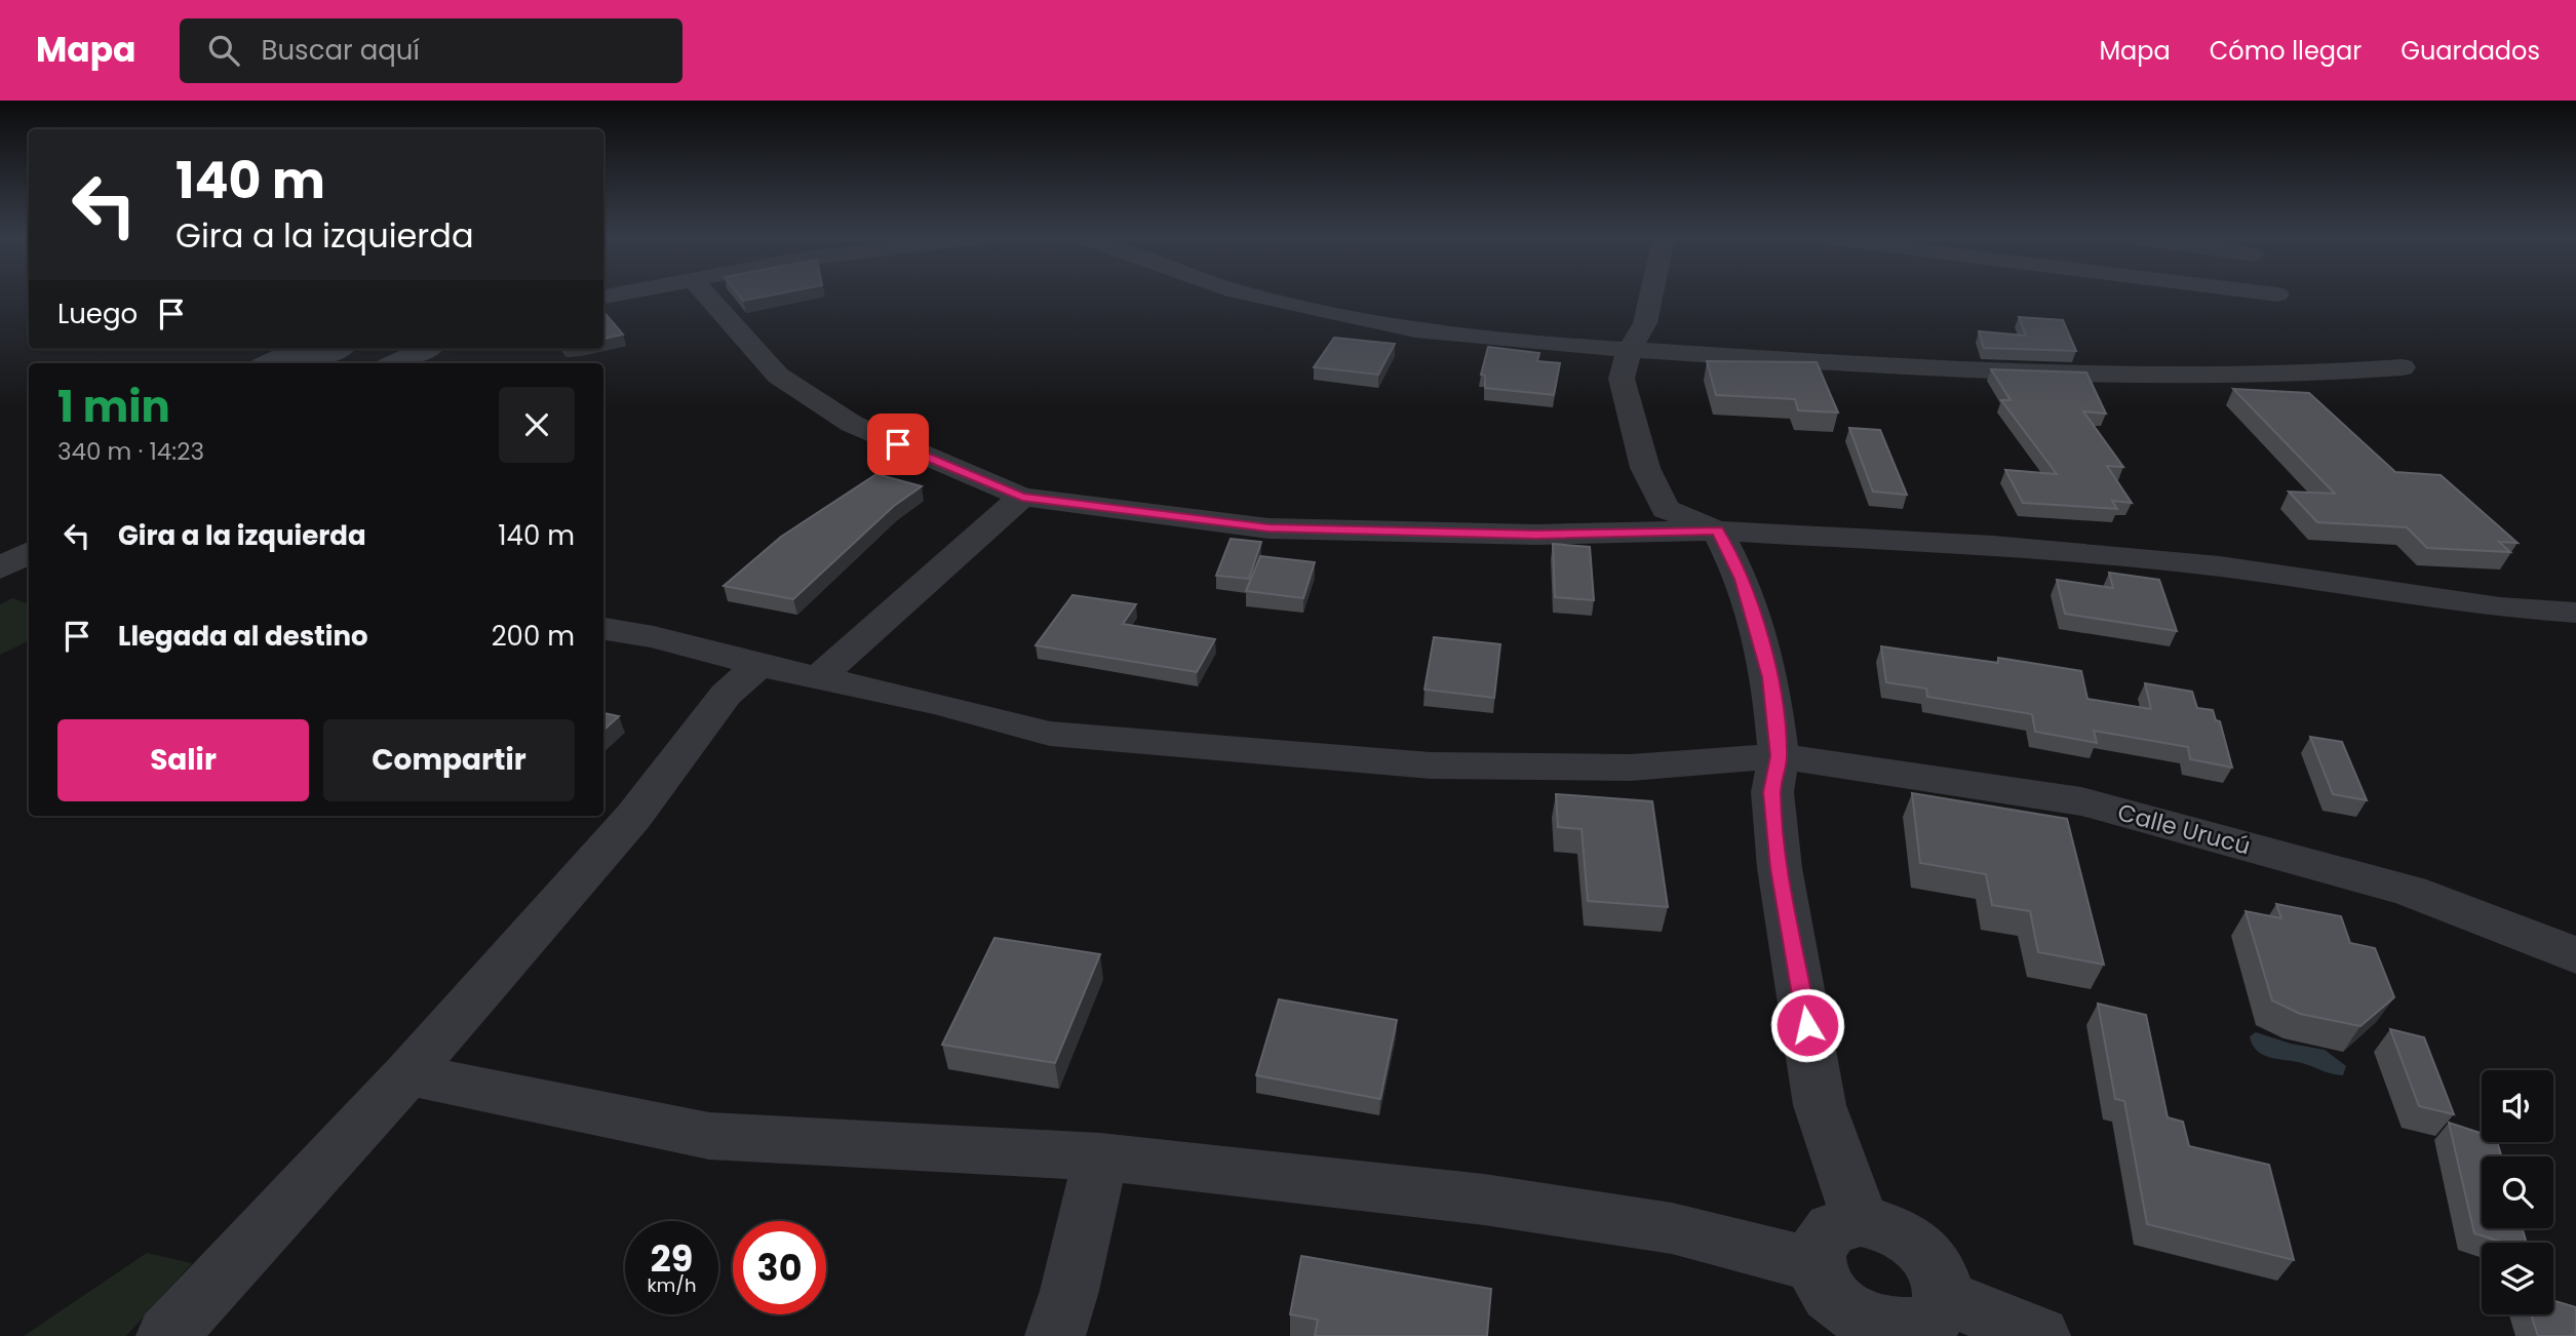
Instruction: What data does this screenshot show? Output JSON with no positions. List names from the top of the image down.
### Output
{
  "streets": {
    "street": ["Calle Urucú"]
  },
  "page": {
    "header": "Mapa",
    "search": "Buscar aquí",
    "nav": ["Mapa", "Cómo llegar", "Guardados"],
    "turn": ["140 m", "Gira a la izquierda"],
    "then": "Luego",
    "heading": ["1 min", "340 m · 14:23"],
    "list": [
      {
        "name": "Gira a la izquierda",
        "value": "140 m"
      },
      {
        "name": "Llegada al destino",
        "value": "200 m"
      }
    ],
    "buttons": ["Salir", "Compartir"],
    "speed": "29 km/h",
    "limit": "30"
  }
}
